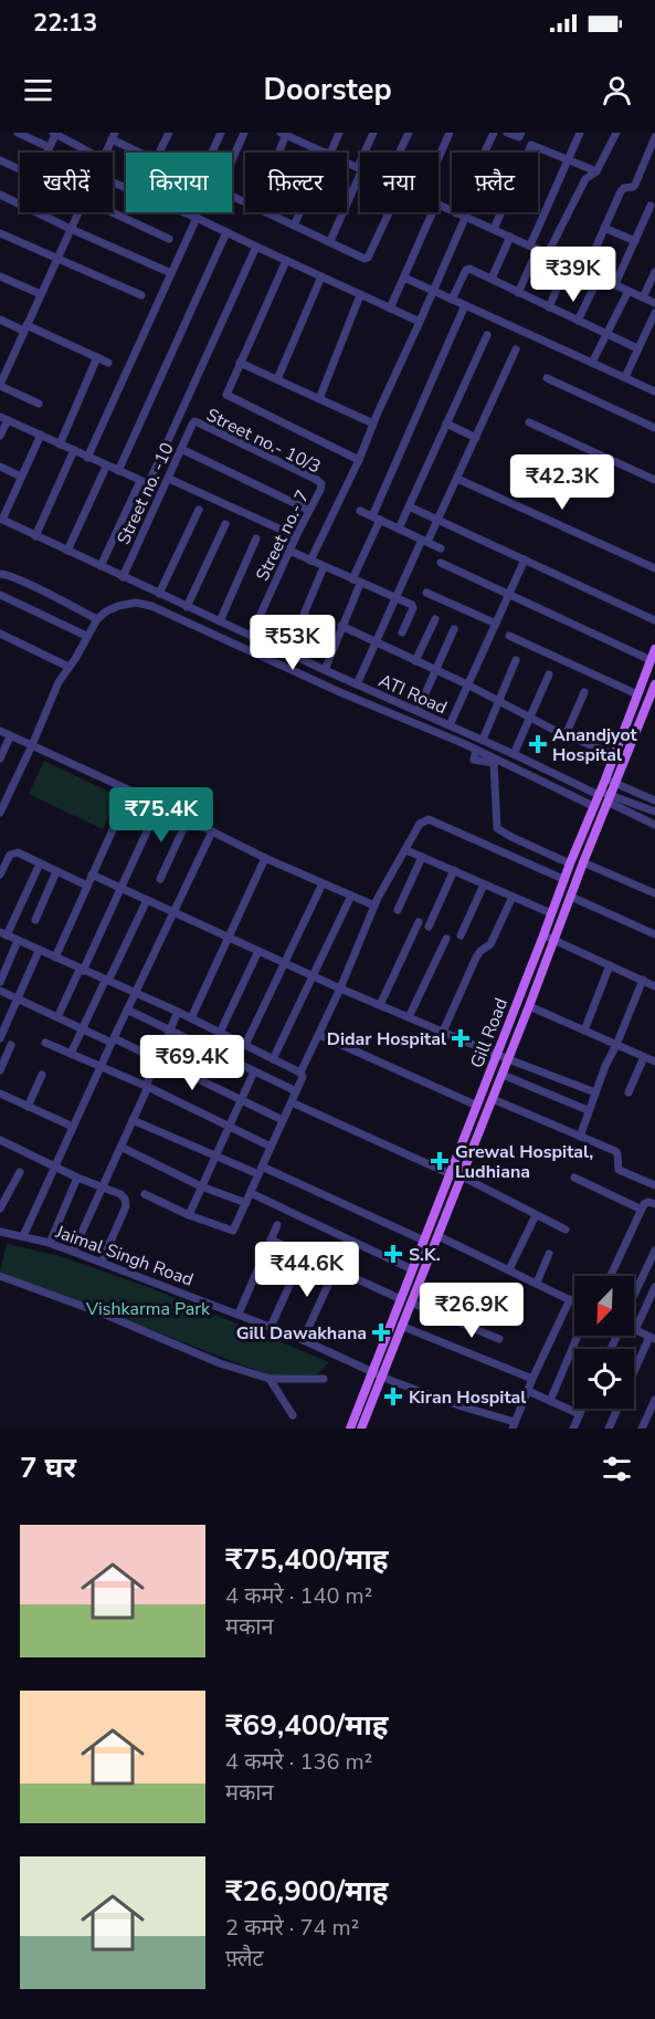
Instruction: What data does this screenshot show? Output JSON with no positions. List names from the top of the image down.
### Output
{
  "streets": {
    "main road": ["Gill Road"],
    "street": [
      "Street no.- 10/3",
      "Street no. -10",
      "Street no.- 7",
      "ATI Road",
      "Jaimal Singh Road"
    ]
  },
  "crossings": [
    ["Street no.- 10/3", "Street no. -10"],
    ["Street no.- 10/3", "Street no.- 7"],
    ["Street no. -10", "ATI Road"],
    ["Street no.- 7", "ATI Road"],
    ["ATI Road", "Gill Road"],
    ["Gill Road", "Jaimal Singh Road"]
  ],
  "parks": ["Vishkarma Park"],
  "places": {
    "health": [
      "Anandjyot Hospital",
      "Didar Hospital",
      "Grewal Hospital, Ludhiana",
      "S.K.",
      "Gill Dawakhana",
      "Kiran Hospital"
    ]
  },
  "north": "bottom left",
  "page": {
    "status": "22:13",
    "header": "Doorstep",
    "chip": [
      "खरीदें",
      "किराया",
      "फ़िल्टर",
      "नया",
      "फ़्लैट"
    ],
    "price": [
      "₹39K",
      "₹42.3K",
      "₹53K",
      "₹75.4K",
      "₹69.4K",
      "₹44.6K",
      "₹26.9K"
    ],
    "heading": "7 घर",
    "list": [
      {
        "name": "₹75,400/माह",
        "note": "4 कमरे · 140 m² · मकान"
      },
      {
        "name": "₹69,400/माह",
        "note": "4 कमरे · 136 m² · मकान"
      },
      {
        "name": "₹26,900/माह",
        "note": "2 कमरे · 74 m² · फ़्लैट"
      }
    ]
  }
}
